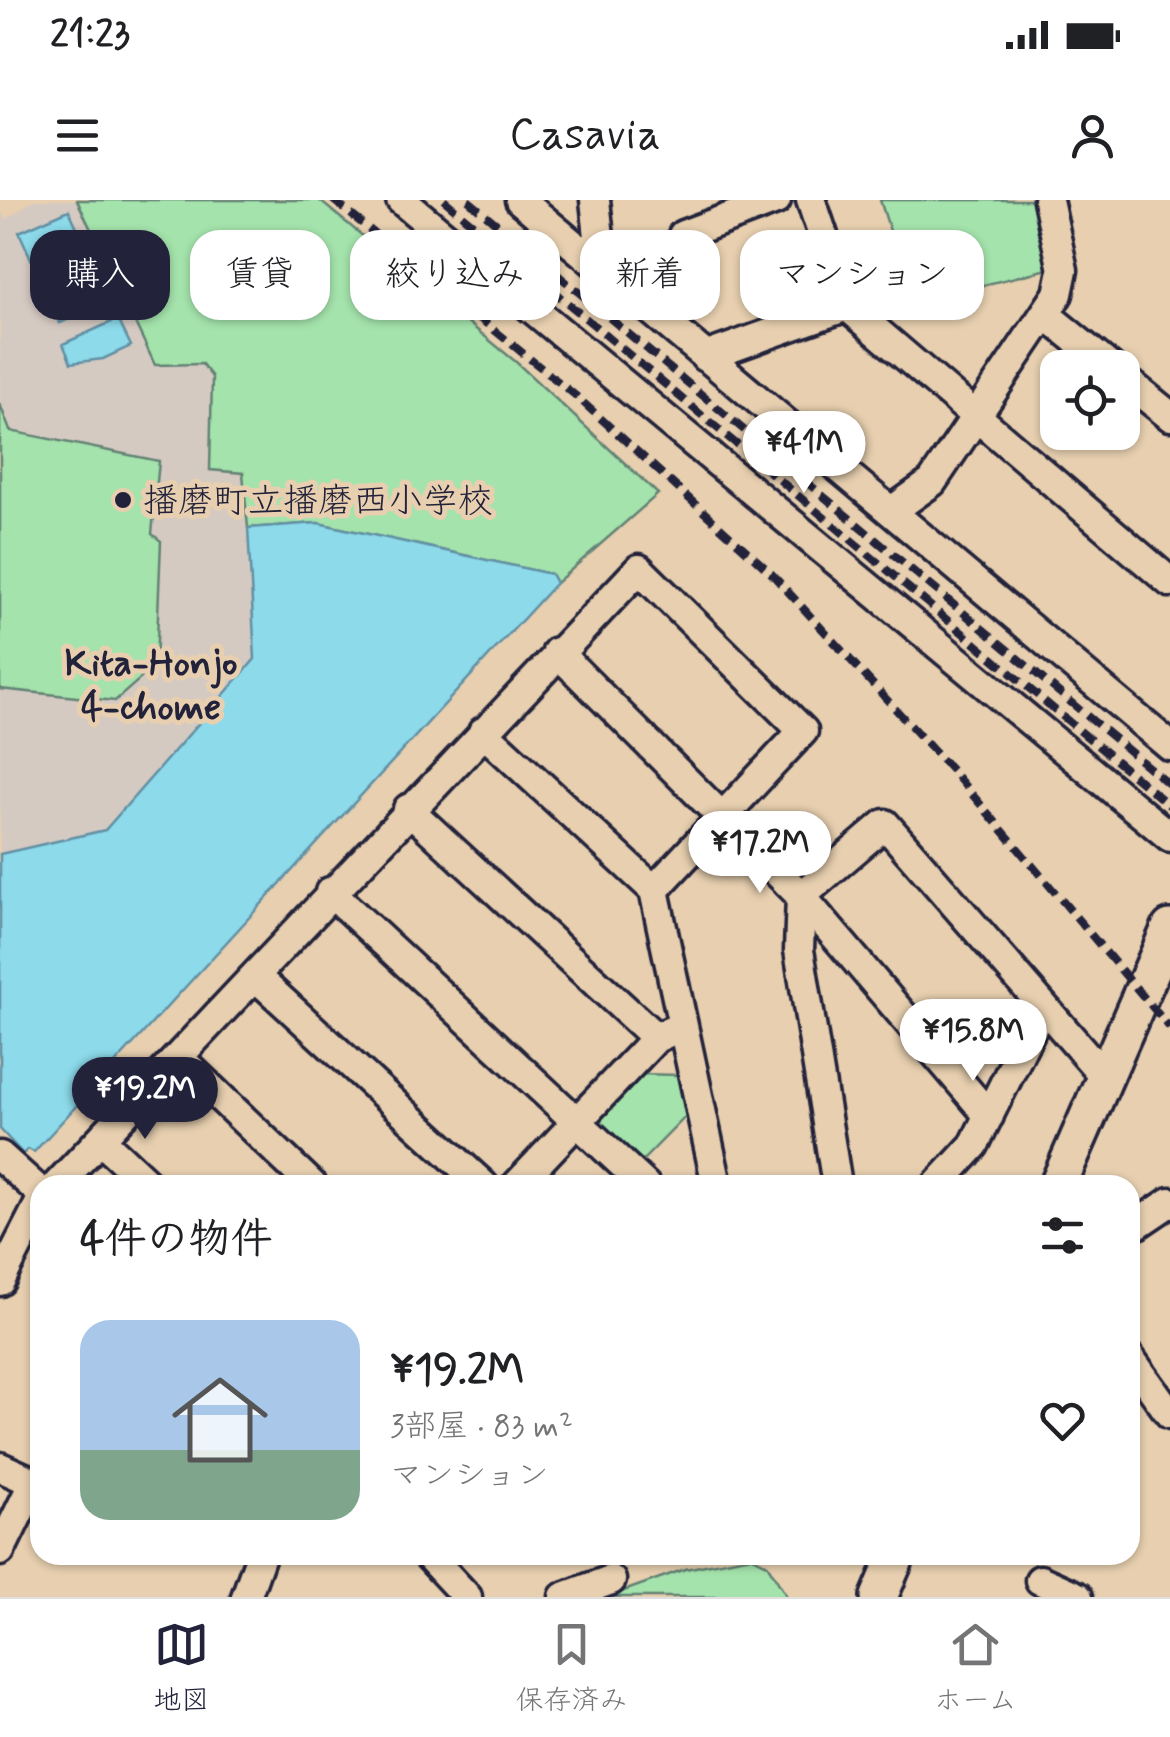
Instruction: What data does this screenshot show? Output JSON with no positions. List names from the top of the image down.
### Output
{
  "districts": ["Kita-Honjo 4-chome"],
  "places": ["播磨町立播磨西小学校"],
  "page": {
    "status": "21:23",
    "header": "Casavia",
    "chip": [
      "購入",
      "賃貸",
      "絞り込み",
      "新着",
      "マンション"
    ],
    "price": [
      "¥41M",
      "¥17.2M",
      "¥15.8M",
      "¥19.2M"
    ],
    "heading": "4件の物件",
    "list": [
      {
        "name": "¥19.2M",
        "note": "3部屋 · 83 m² · マンション"
      }
    ],
    "tabs": ["地図", "保存済み", "ホーム"]
  }
}
